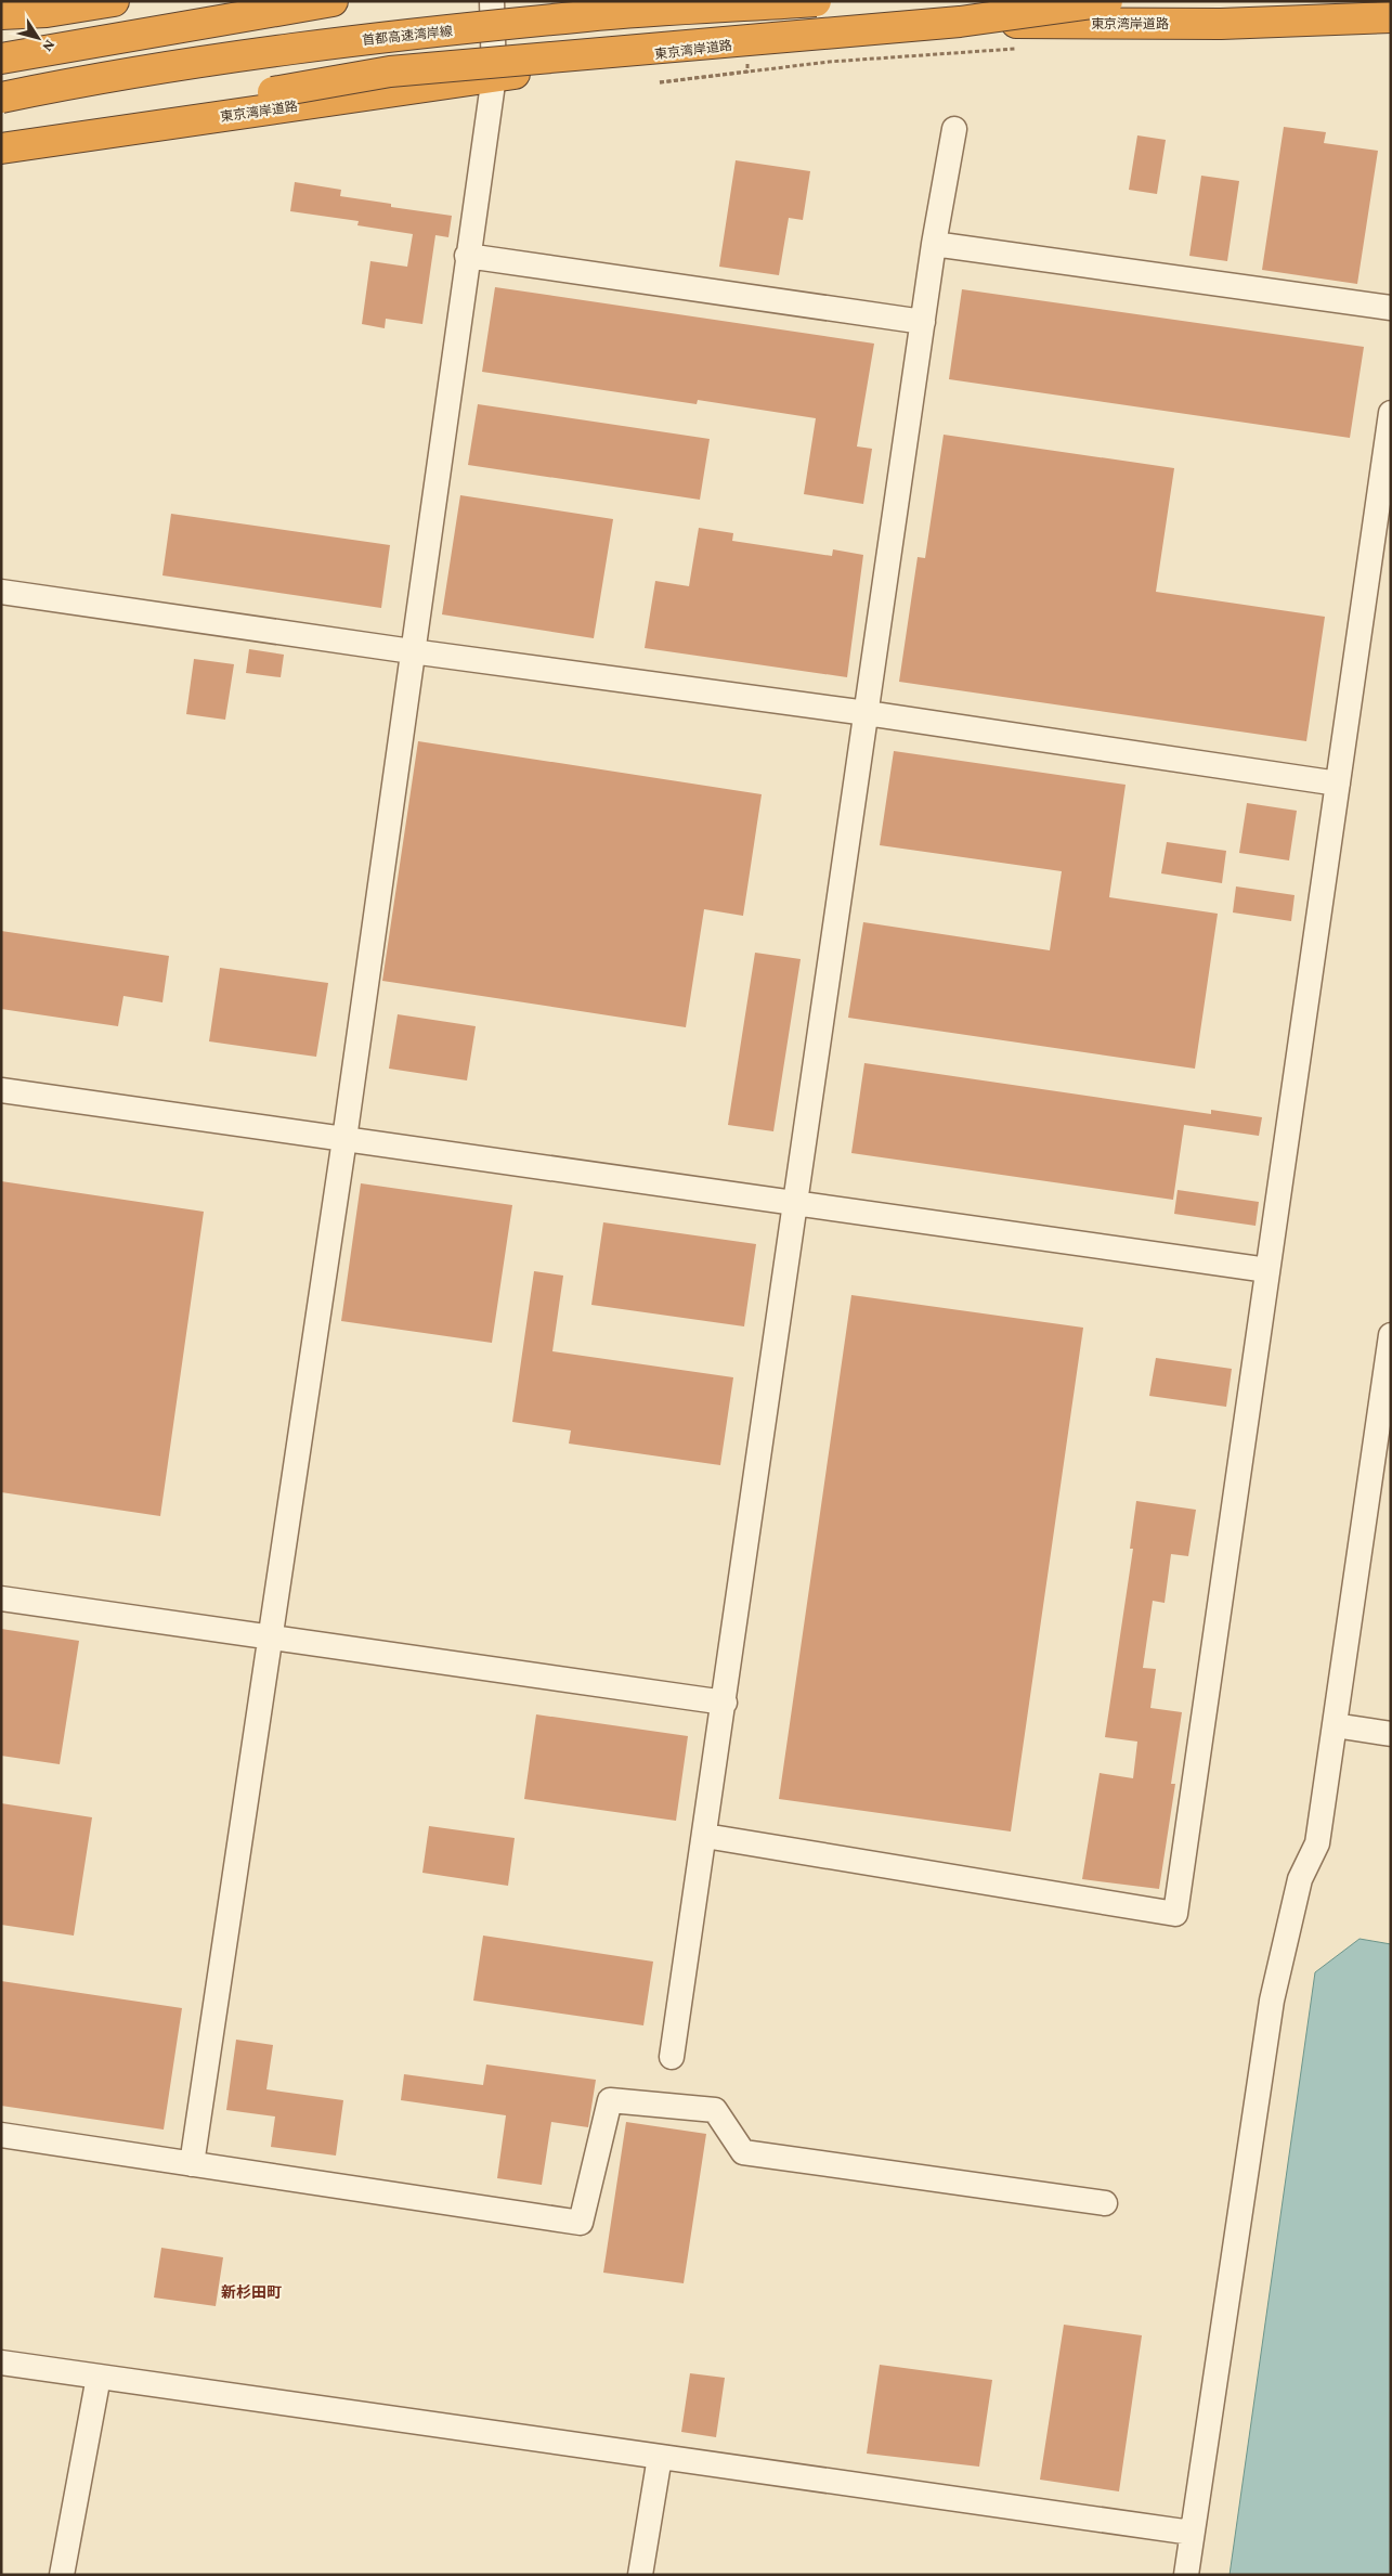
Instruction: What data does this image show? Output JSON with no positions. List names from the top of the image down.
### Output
{
  "streets": {
    "highway": ["東京湾岸道路", "首都高速湾岸線"]
  },
  "districts": ["新杉田町"],
  "north": "bottom right"
}
